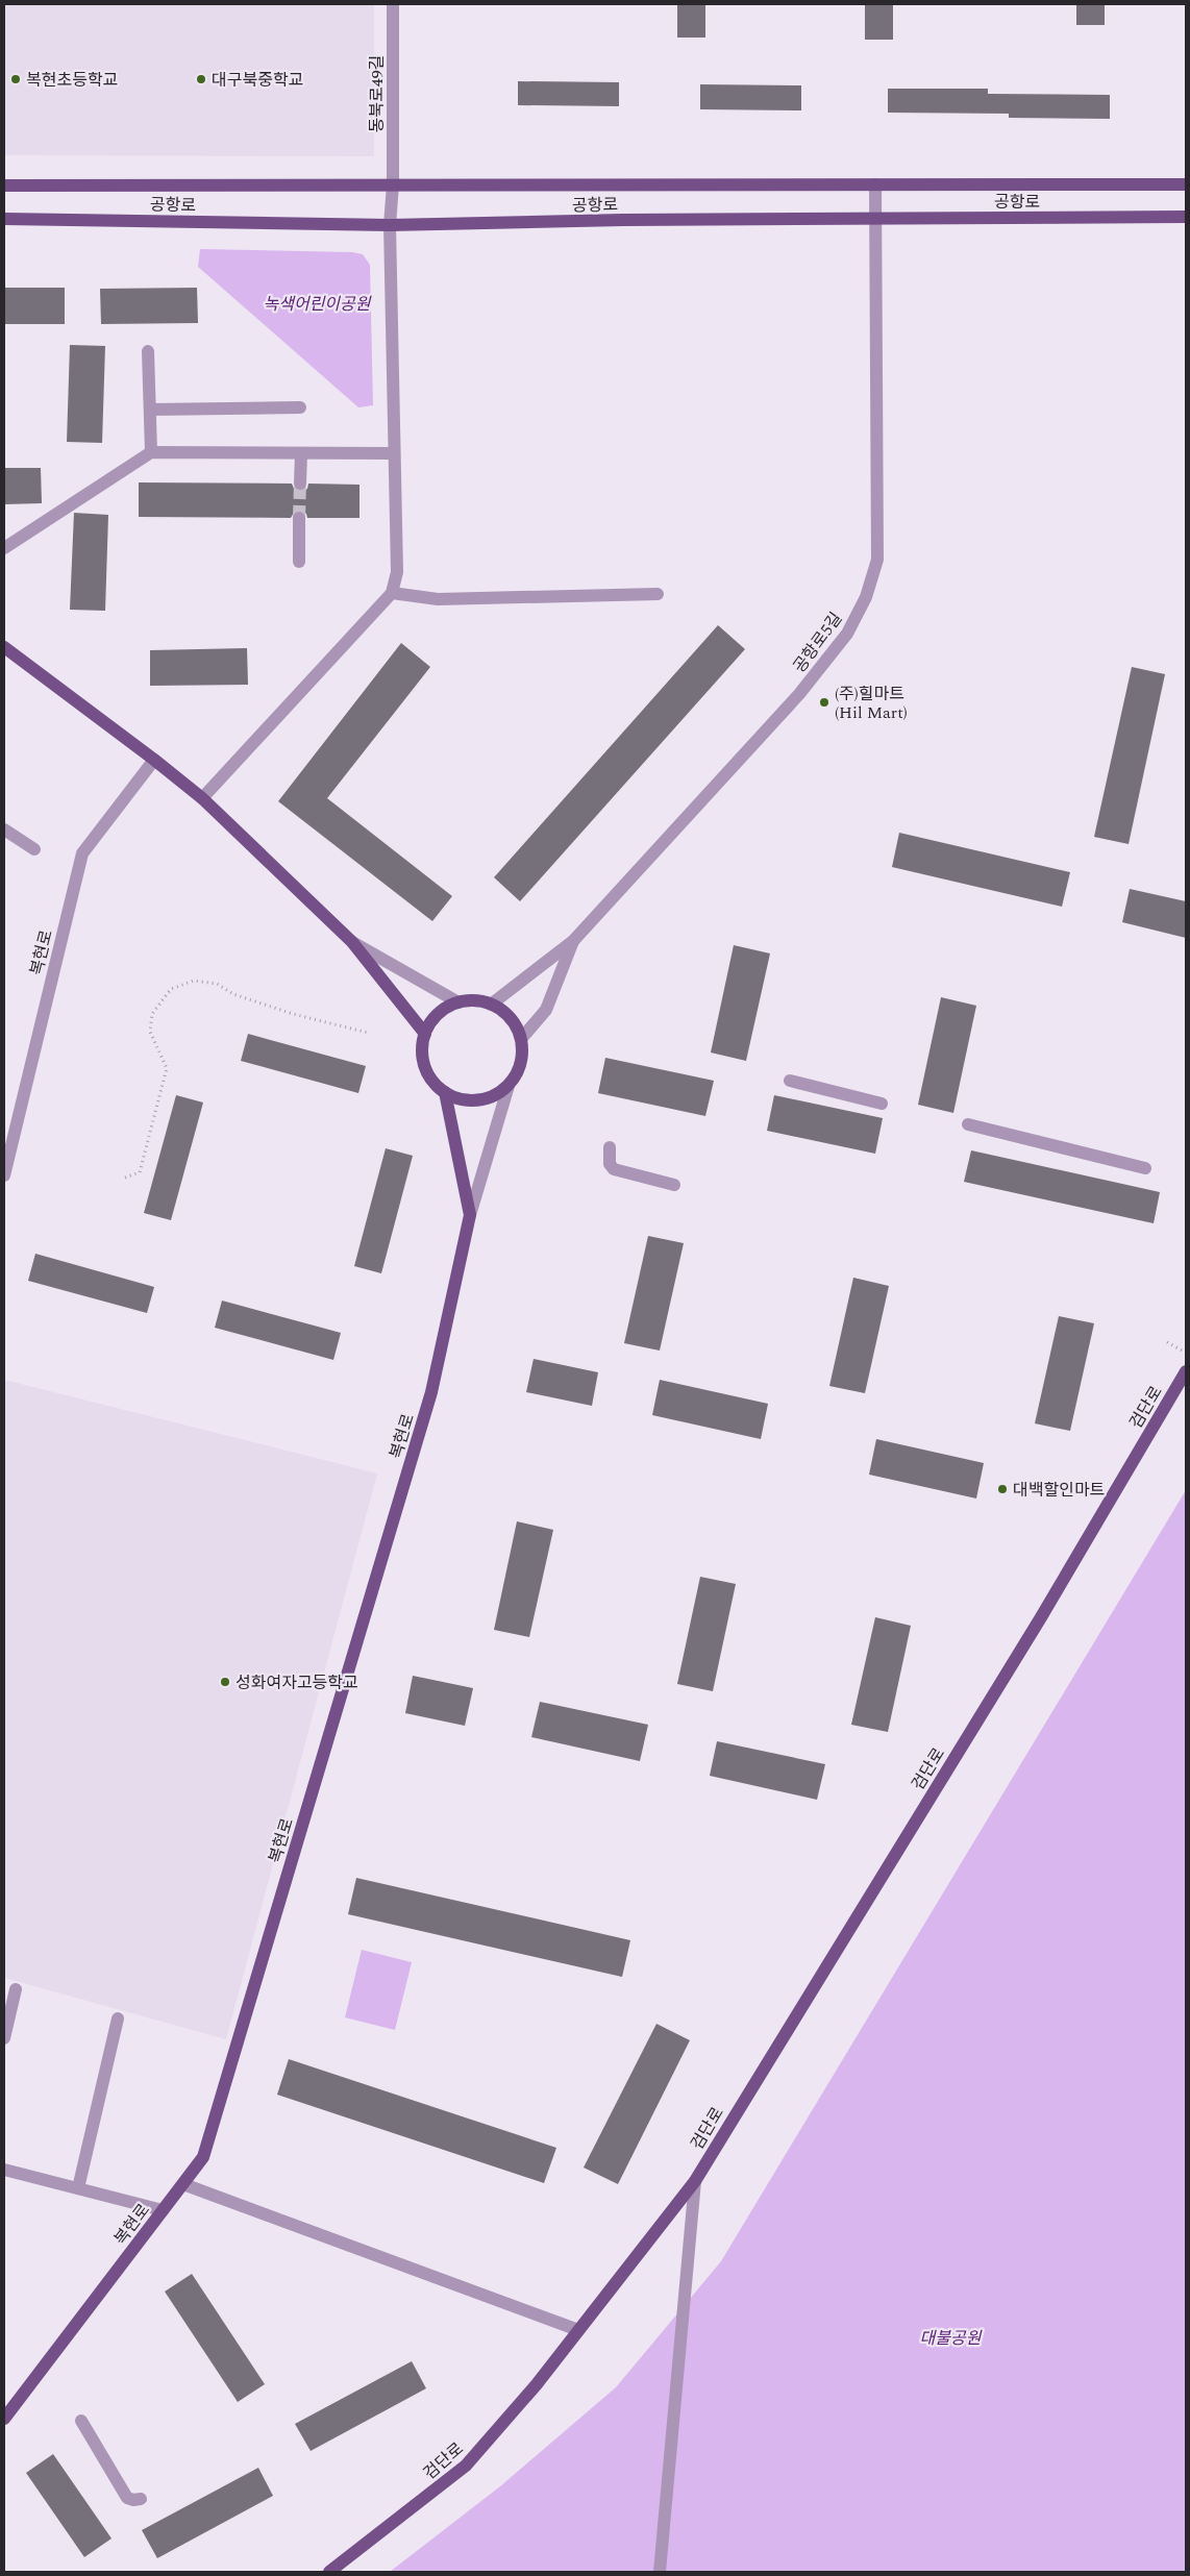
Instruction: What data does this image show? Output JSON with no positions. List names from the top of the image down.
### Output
{
  "streets": {
    "main road": ["공항로", "복현로", "검단로"],
    "street": ["동북로49길", "공항로5길"]
  },
  "crossings": [
    ["동북로49길", "공항로"],
    ["공항로", "공항로5길"]
  ],
  "parks": ["녹색어린이공원", "대불공원"],
  "places": [
    "복현초등학교",
    "대구북중학교",
    "(주)힐마트 (Hil Mart)",
    "대백할인마트",
    "성화여자고등학교"
  ]
}
